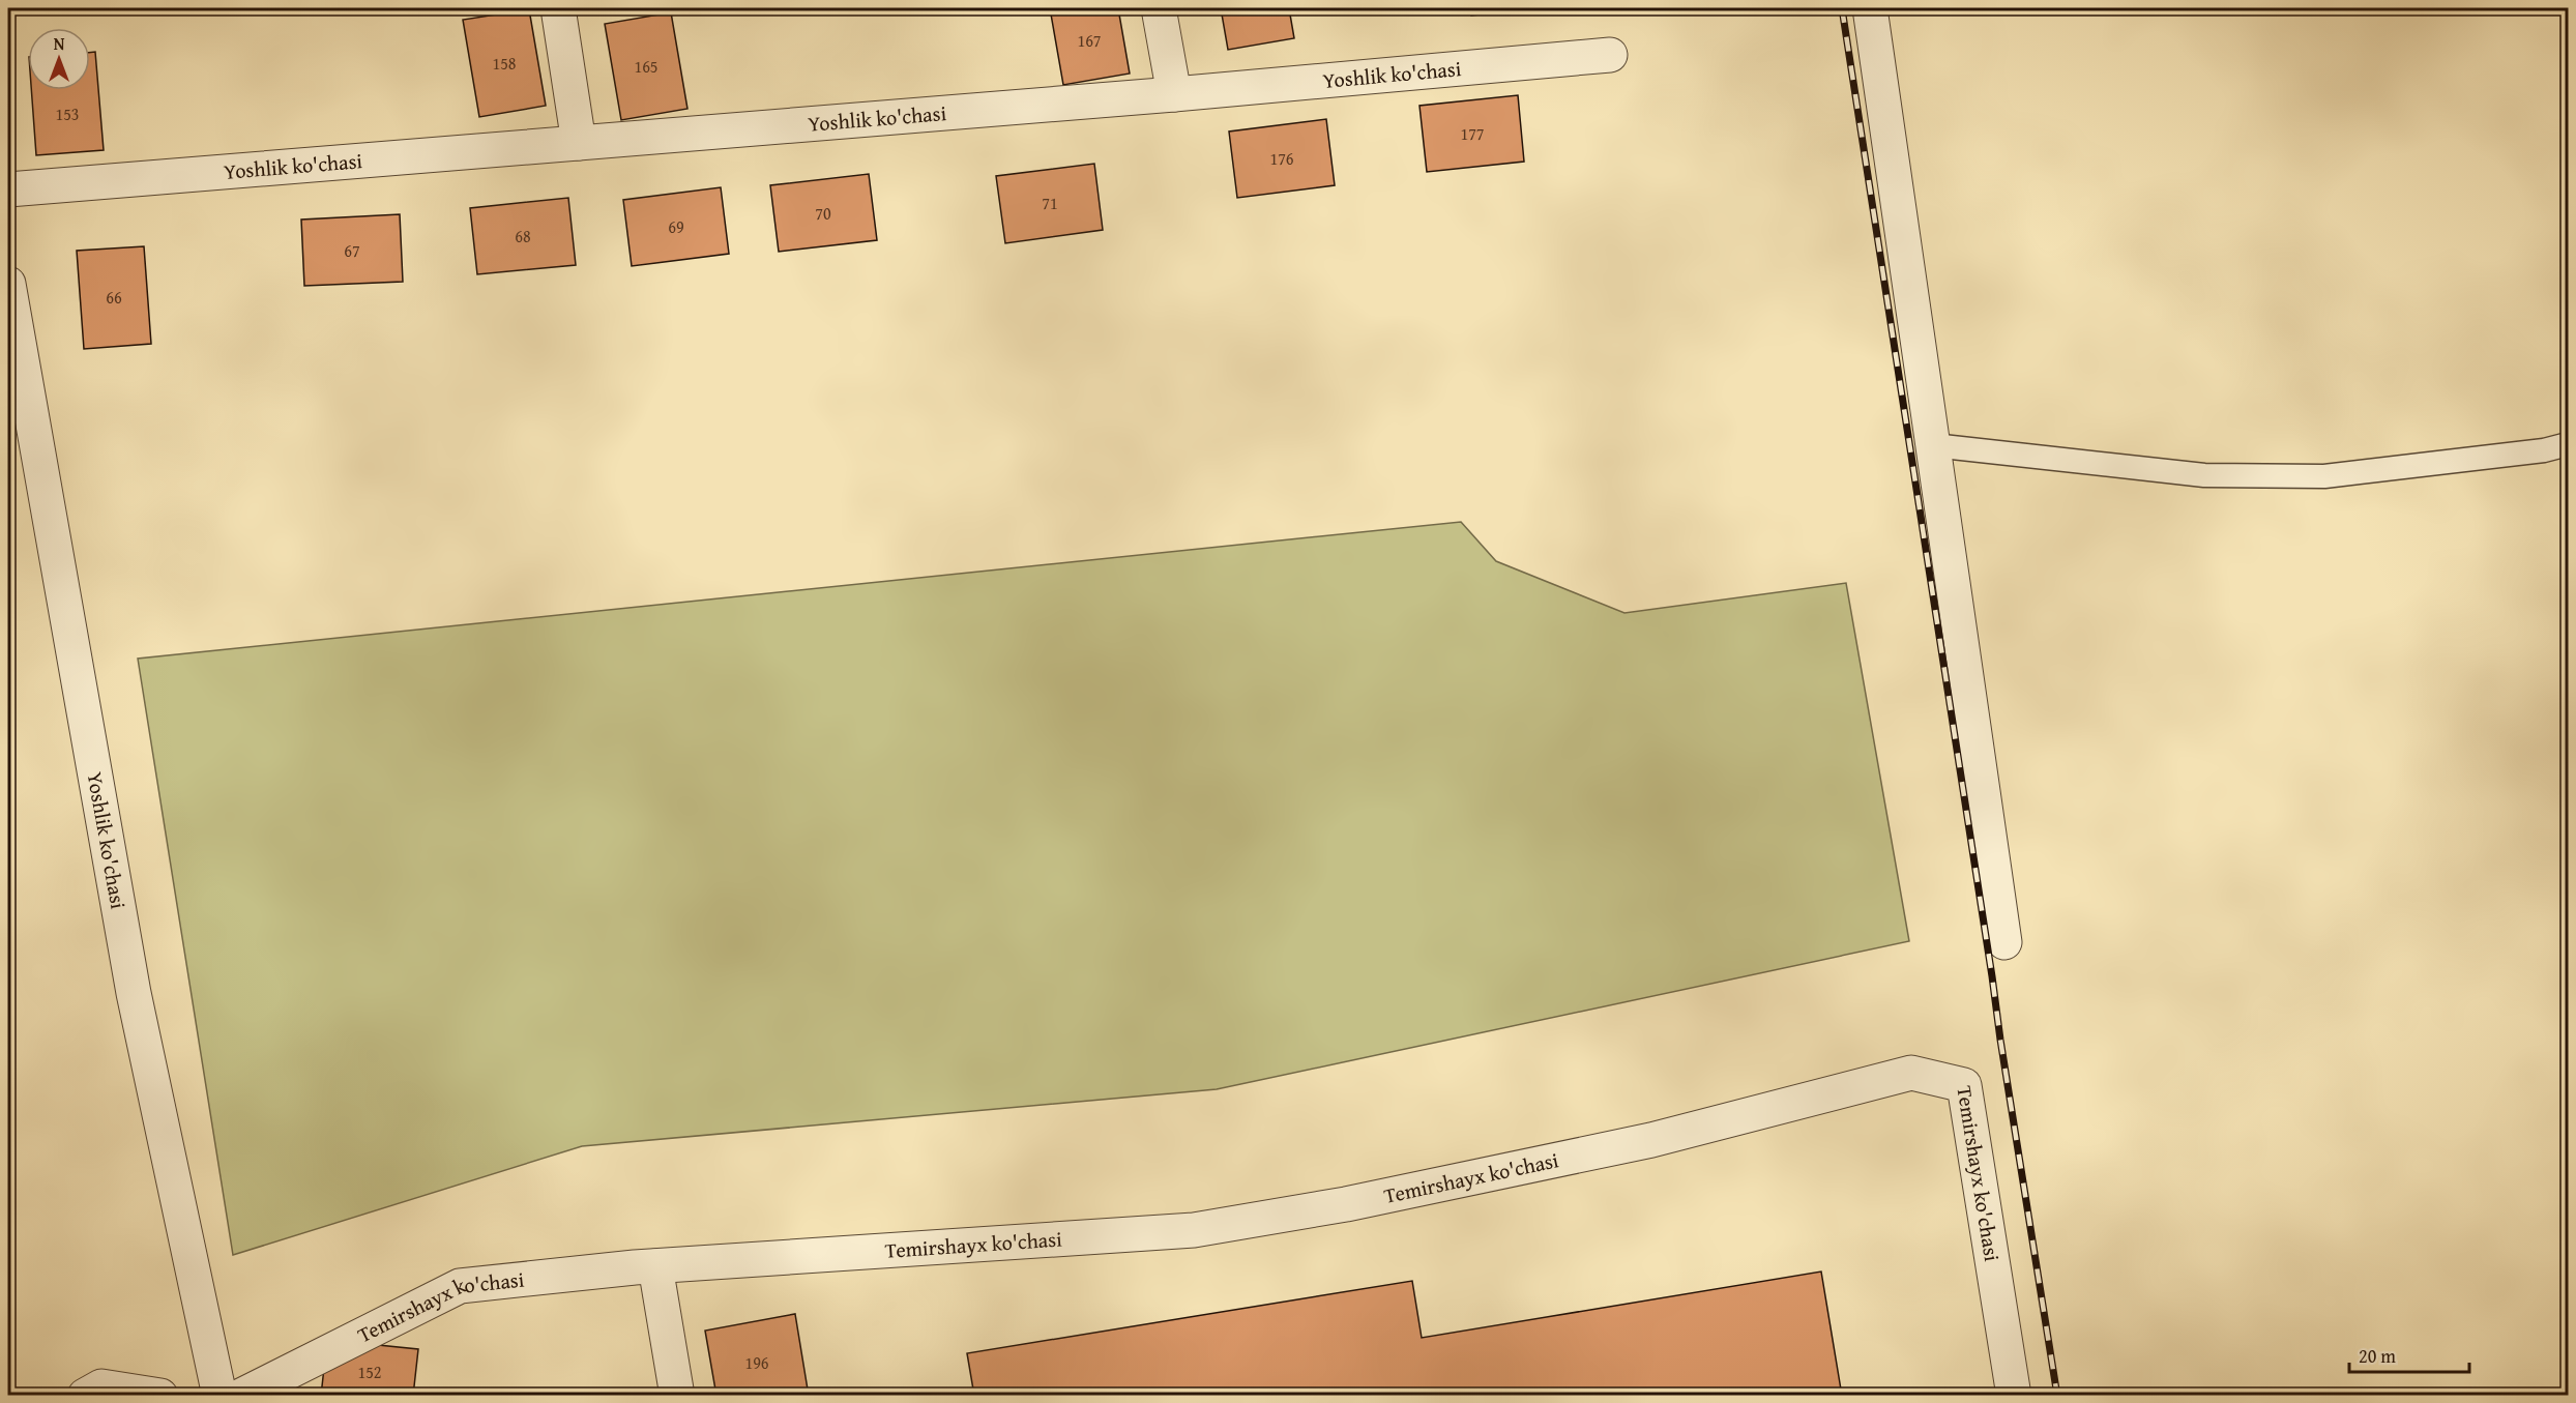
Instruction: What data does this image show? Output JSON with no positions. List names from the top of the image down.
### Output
{
  "streets": {
    "street": ["Yoshlik ko'chasi", "Temirshayx ko'chasi"]
  },
  "house_numbers": [
    "167",
    "158",
    "165",
    "153",
    "177",
    "176",
    "71",
    "70",
    "69",
    "68",
    "67",
    "66",
    "196",
    "152"
  ],
  "scale_bar": "20 m",
  "north": "top"
}
